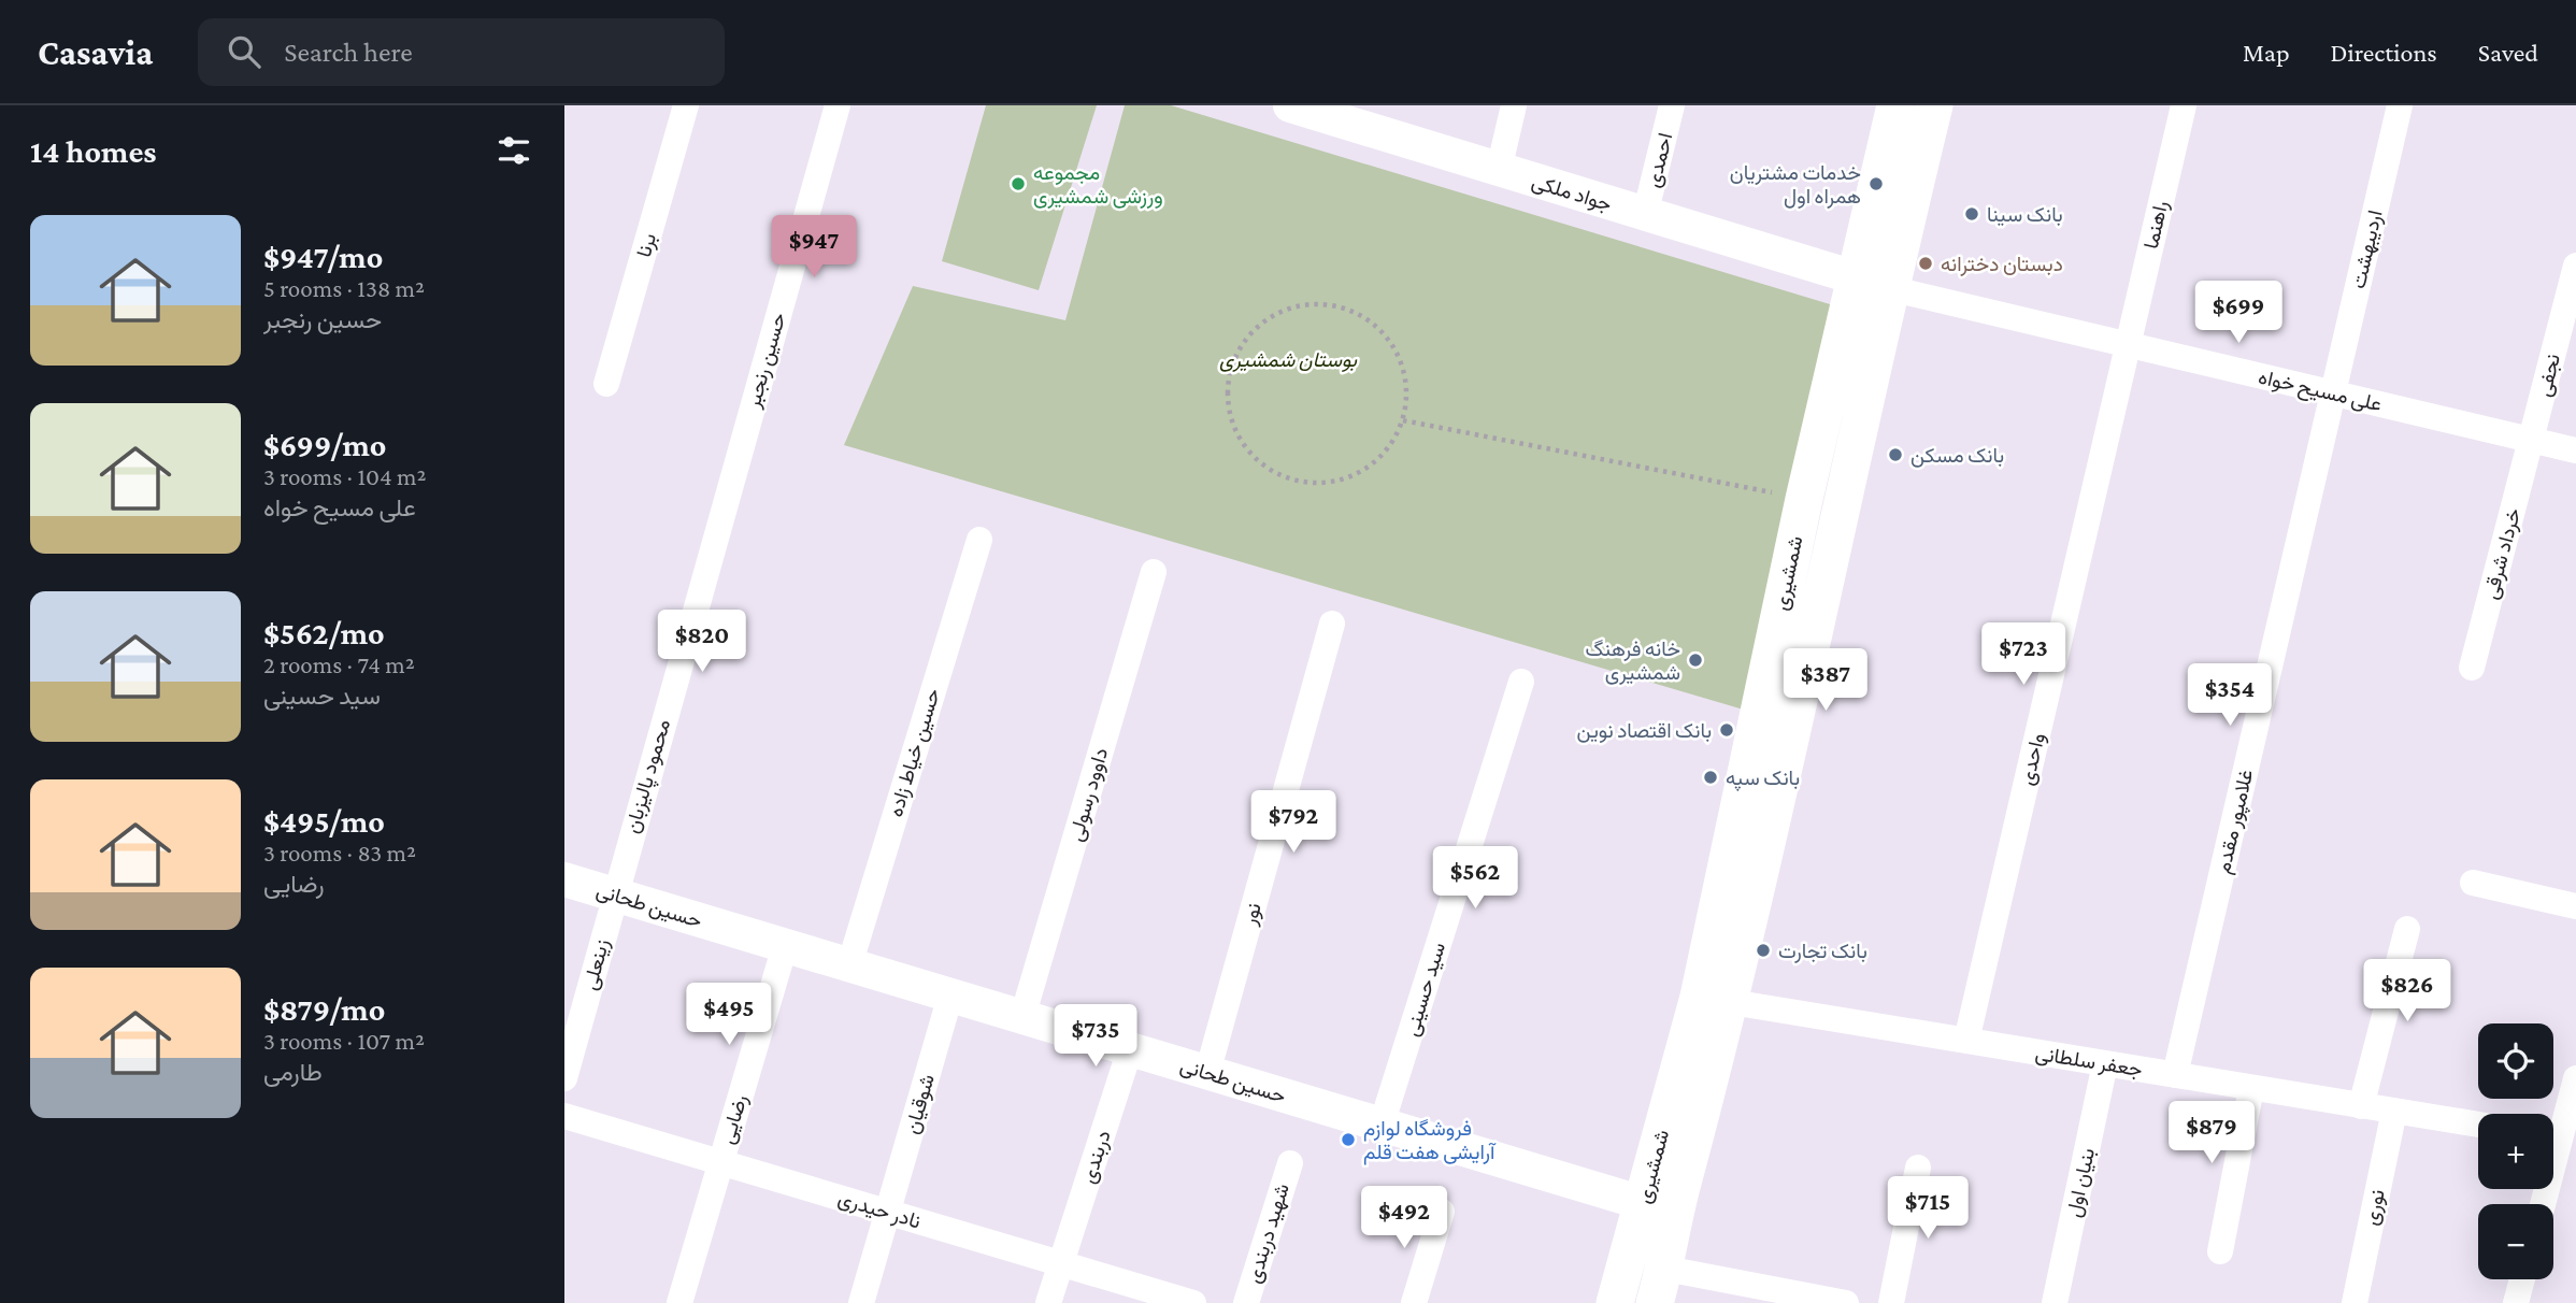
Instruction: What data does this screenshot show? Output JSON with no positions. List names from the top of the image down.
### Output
{
  "streets": {
    "main road": ["شمشیری"],
    "street": [
      "احمدی",
      "جواد ملکی",
      "راهنما",
      "برنا",
      "اردیبهشت",
      "حسین رنجبر",
      "نجفی",
      "علی مسیح خواه",
      "خرداد شرقی",
      "حسین خیاط زاده",
      "واحدی",
      "محمود پالیزبان",
      "داوود رسولی",
      "غلامپور مقدم",
      "حسین طحانی",
      "نور",
      "زینعلی",
      "سید حسینی",
      "جعفر سلطانی",
      "شوقیان",
      "رضایی",
      "دربندی",
      "بنیان اول",
      "نوری",
      "نادر حیدری",
      "شهید دربندی"
    ]
  },
  "crossings": [
    ["احمدی", "جواد ملکی"],
    ["جواد ملکی", "علی مسیح خواه"],
    ["جواد ملکی", "شمشیری"],
    ["راهنما", "علی مسیح خواه"],
    ["راهنما", "واحدی"],
    ["اردیبهشت", "علی مسیح خواه"],
    ["اردیبهشت", "غلامپور مقدم"],
    ["حسین رنجبر", "محمود پالیزبان"],
    ["نجفی", "علی مسیح خواه"],
    ["نجفی", "خرداد شرقی"],
    ["علی مسیح خواه", "خرداد شرقی"],
    ["علی مسیح خواه", "شمشیری"],
    ["علی مسیح خواه", "واحدی"],
    ["علی مسیح خواه", "غلامپور مقدم"],
    ["شمشیری", "حسین طحانی"],
    ["شمشیری", "جعفر سلطانی"],
    ["حسین خیاط زاده", "حسین طحانی"],
    ["واحدی", "جعفر سلطانی"],
    ["محمود پالیزبان", "حسین طحانی"],
    ["محمود پالیزبان", "زینعلی"],
    ["داوود رسولی", "حسین طحانی"],
    ["غلامپور مقدم", "جعفر سلطانی"],
    ["حسین طحانی", "نور"],
    ["حسین طحانی", "زینعلی"],
    ["حسین طحانی", "سید حسینی"],
    ["حسین طحانی", "شوقیان"],
    ["حسین طحانی", "رضایی"],
    ["حسین طحانی", "دربندی"],
    ["جعفر سلطانی", "بنیان اول"],
    ["جعفر سلطانی", "نوری"],
    ["شوقیان", "نادر حیدری"],
    ["رضایی", "نادر حیدری"],
    ["دربندی", "نادر حیدری"]
  ],
  "parks": ["بوستان شمشیری"],
  "places": [
    "مجموعه ورزشی شمشیری",
    "خدمات مشتریان همراه اول",
    "بانک سینا",
    "دبستان دخترانه",
    "بانک مسکن",
    "خانه فرهنگ شمشیری",
    "بانک اقتصاد نوین",
    "بانک سپه",
    "بانک تجارت",
    "فروشگاه لوازم آرایشی هفت قلم"
  ],
  "page": {
    "header": "Casavia",
    "search": "Search here",
    "nav": ["Map", "Directions", "Saved"],
    "heading": "14 homes",
    "list": [
      {
        "name": "$947/mo",
        "note": "5 rooms · 138 m² · حسین رنجبر"
      },
      {
        "name": "$699/mo",
        "note": "3 rooms · 104 m² · علی مسیح خواه"
      },
      {
        "name": "$562/mo",
        "note": "2 rooms · 74 m² · سید حسینی"
      },
      {
        "name": "$495/mo",
        "note": "3 rooms · 83 m² · رضایی"
      },
      {
        "name": "$879/mo",
        "note": "3 rooms · 107 m² · طارمی"
      }
    ],
    "price": [
      "$947",
      "$699",
      "$820",
      "$723",
      "$387",
      "$354",
      "$792",
      "$562",
      "$826",
      "$495",
      "$735",
      "$879",
      "$715",
      "$492"
    ],
    "map_buttons": ["+", "−"]
  }
}
